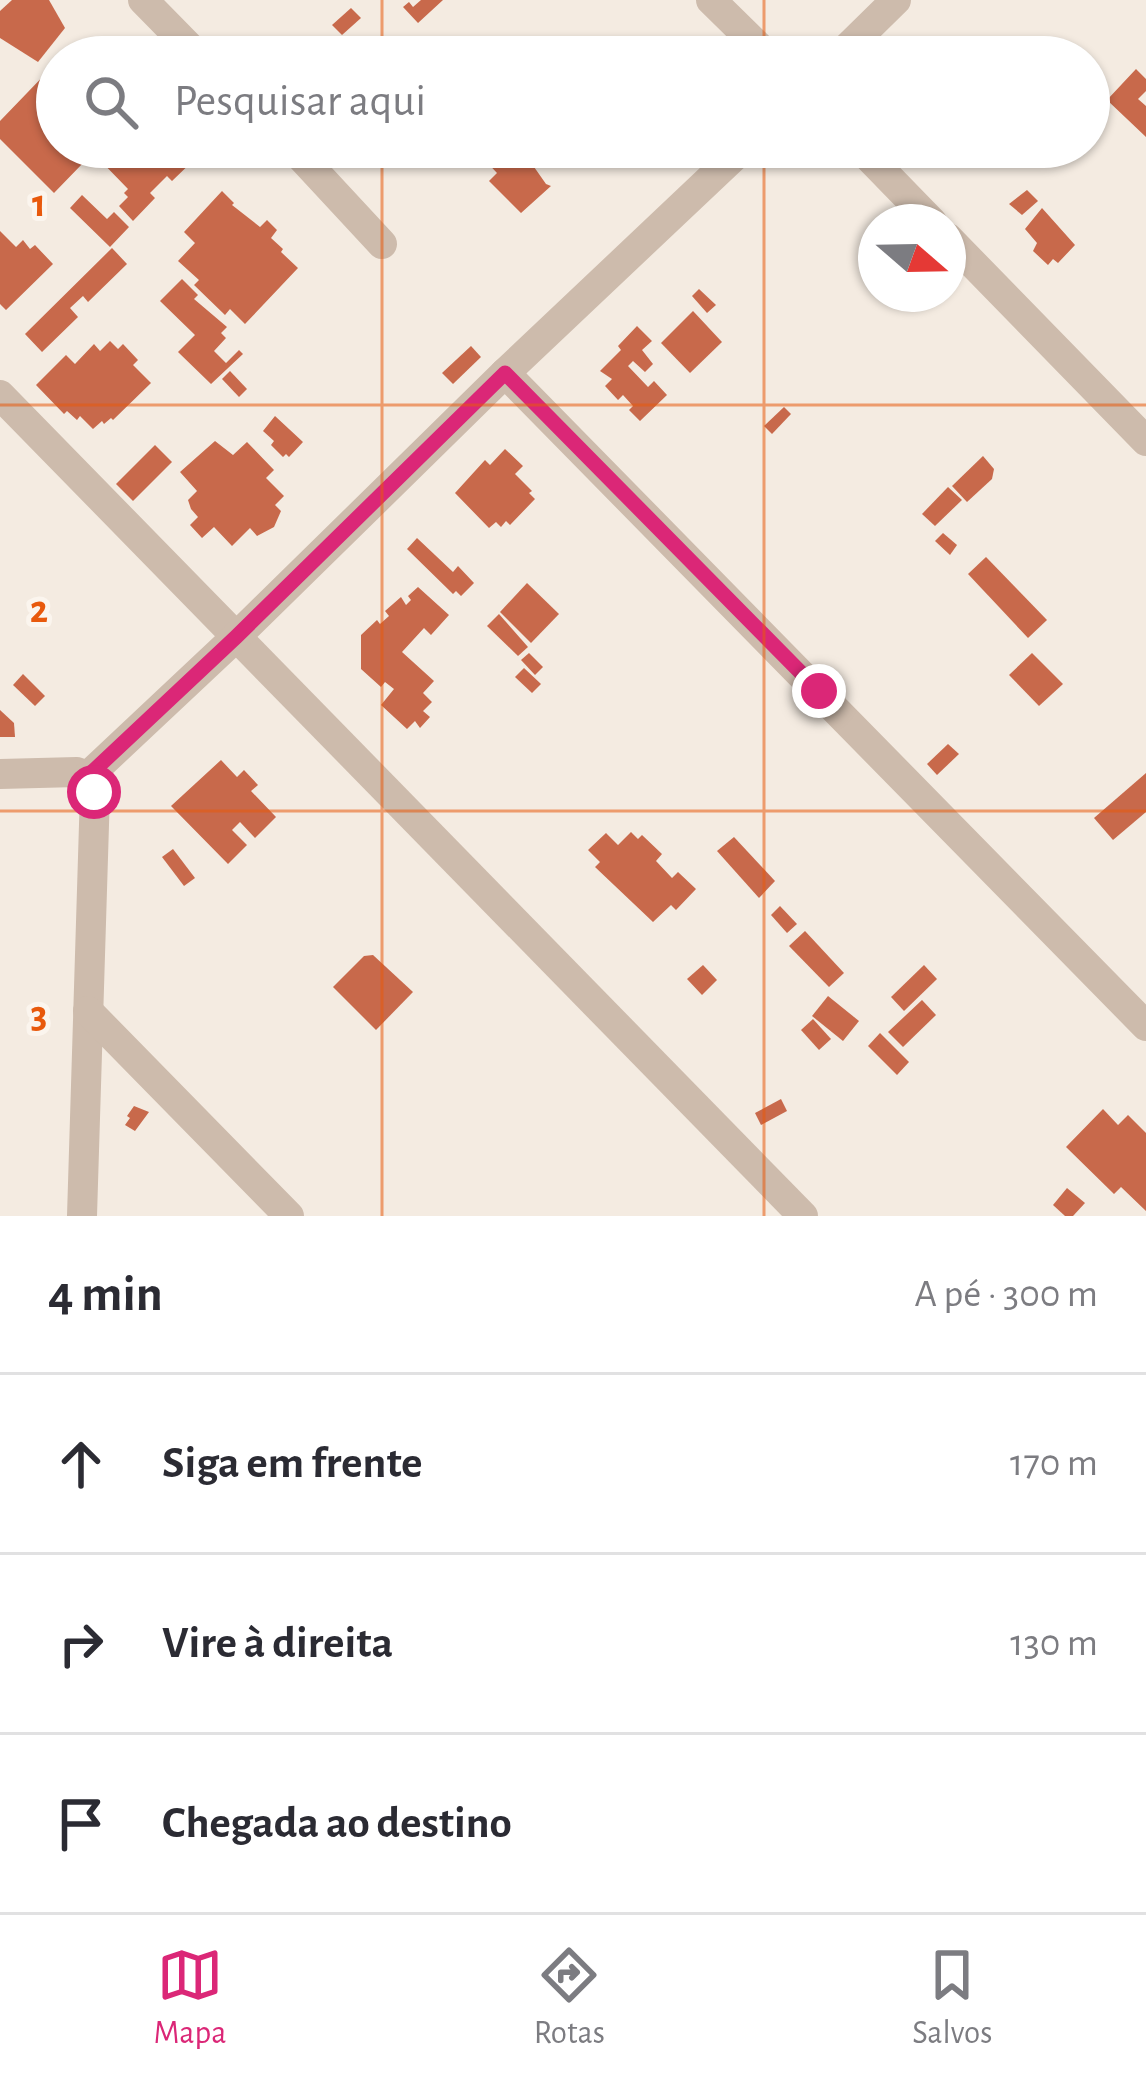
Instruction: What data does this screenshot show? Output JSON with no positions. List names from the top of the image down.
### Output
{
  "north": "right",
  "page": {
    "search": "Pesquisar aqui",
    "heading": ["4 min", "A pé · 300 m"],
    "list": [
      ["Siga em frente", "170 m"],
      ["Vire à direita", "130 m"],
      "Chegada ao destino"
    ],
    "nav": ["Mapa", "Rotas", "Salvos"]
  },
  "grid": {
    "rows": ["1", "2", "3"]
  }
}
